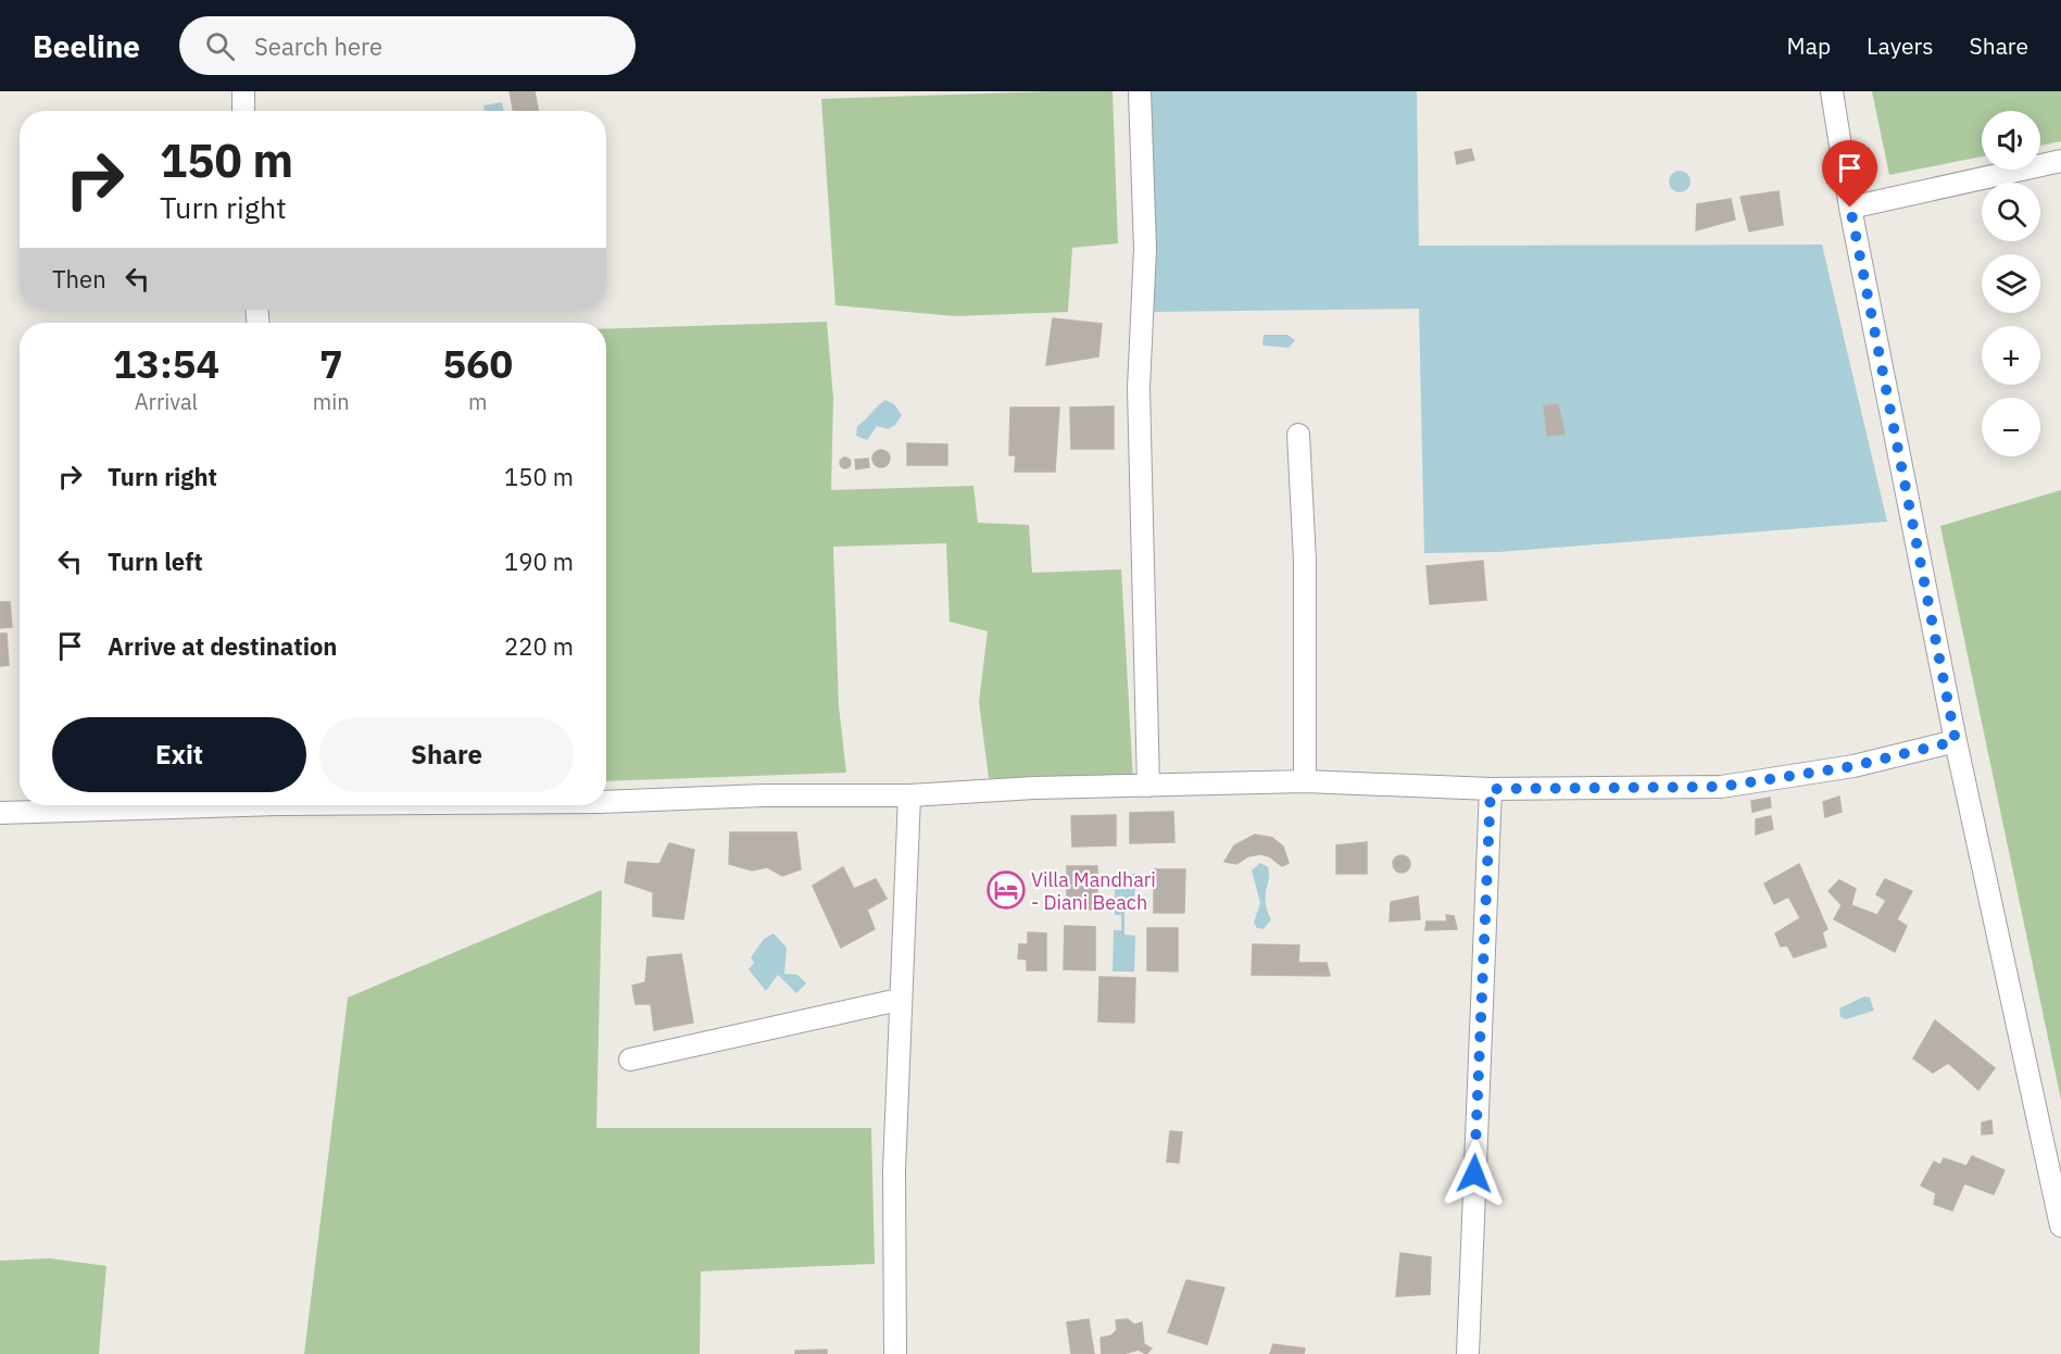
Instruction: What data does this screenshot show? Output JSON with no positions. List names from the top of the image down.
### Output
{
  "places": {
    "hotel": ["Villa Mandhari - Diani Beach"]
  },
  "page": {
    "header": "Beeline",
    "search": "Search here",
    "nav": ["Map", "Layers", "Share"],
    "map_buttons": ["+", "−"],
    "turn": ["150 m", "Turn right"],
    "then": "Then",
    "eta": [
      "13:54",
      "Arrival",
      "7",
      "min",
      "560",
      "m"
    ],
    "list": [
      {
        "name": "Turn right",
        "value": "150 m"
      },
      {
        "name": "Turn left",
        "value": "190 m"
      },
      {
        "name": "Arrive at destination",
        "value": "220 m"
      }
    ],
    "buttons": ["Exit", "Share"]
  }
}
